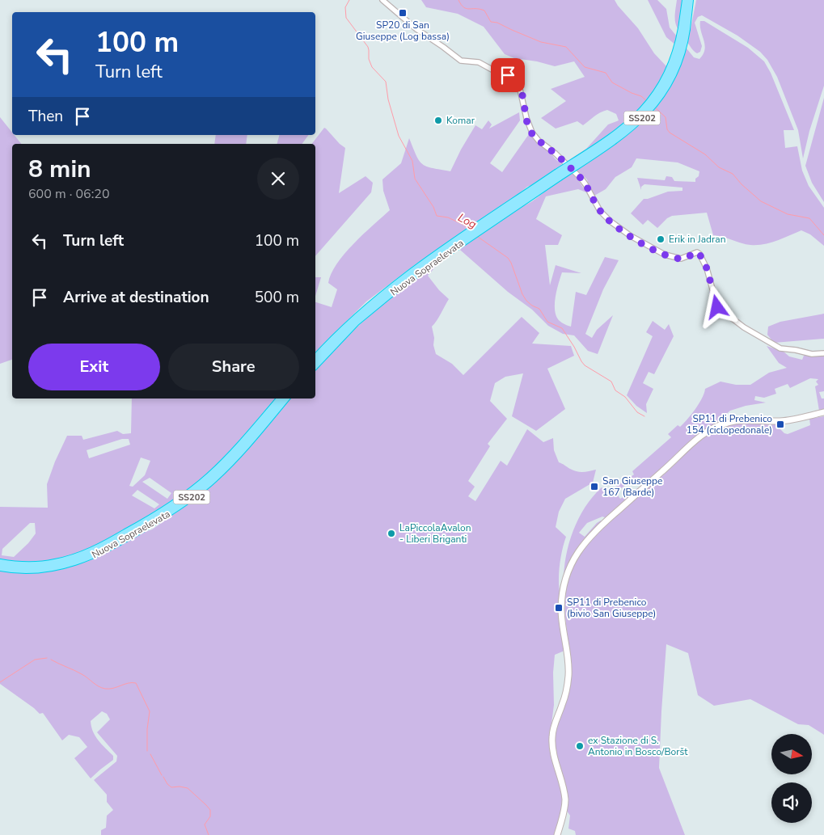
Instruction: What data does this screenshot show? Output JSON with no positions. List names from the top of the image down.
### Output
{
  "streets": {
    "highway": ["SS202", "Nuova Sopraelevata"]
  },
  "water": ["Log"],
  "places": {
    "transit": [
      "SP20 di San Giuseppe (Log bassa)",
      "SP11 di Prebenico 154 (ciclopedonale)",
      "San Giuseppe 167 (Barde)",
      "SP11 di Prebenico (bivio San Giuseppe)"
    ],
    "other": [
      "Komar",
      "Erik in Jadran",
      "LaPiccolaAvalon - Liberi Briganti",
      "ex Stazione di S. Antonio in Bosco/Boršt"
    ]
  },
  "north": "right",
  "page": {
    "turn": ["100 m", "Turn left"],
    "then": "Then",
    "heading": ["8 min", "600 m · 06:20"],
    "list": [
      {
        "name": "Turn left",
        "value": "100 m"
      },
      {
        "name": "Arrive at destination",
        "value": "500 m"
      }
    ],
    "buttons": ["Exit", "Share"]
  }
}
